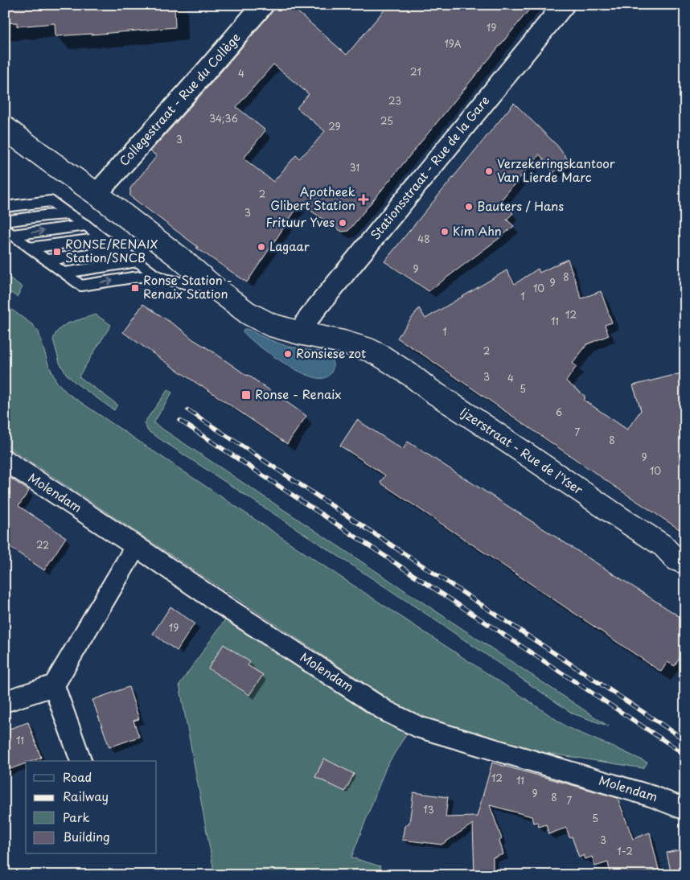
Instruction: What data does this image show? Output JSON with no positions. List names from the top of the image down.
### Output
{
  "streets": {
    "street": [
      "Collegestraat - Rue du Collège",
      "Stationsstraat - Rue de la Gare",
      "Ijzerstraat - Rue de l'Yser",
      "Molendam"
    ]
  },
  "crossings": [
    ["Collegestraat - Rue du Collège", "Ijzerstraat - Rue de l'Yser"],
    ["Stationsstraat - Rue de la Gare", "Ijzerstraat - Rue de l'Yser"]
  ],
  "places": {
    "other": [
      "Verzekeringskantoor Van Lierde Marc",
      "Bauters / Hans",
      "Frituur Yves",
      "Kim Ahn",
      "Lagaar",
      "Ronsiese zot"
    ],
    "health": ["Apotheek Glibert Station"],
    "transit": ["RONSE/RENAIX Station/SNCB", "Ronse Station - Renaix Station", "Ronse - Renaix"]
  },
  "house_numbers": [
    "19",
    "19A",
    "21",
    "4",
    "23",
    "34;36",
    "25",
    "29",
    "3",
    "31",
    "2",
    "3",
    "48",
    "9",
    "8",
    "9",
    "10",
    "1",
    "12",
    "11",
    "1",
    "2",
    "3",
    "4",
    "5",
    "6",
    "7",
    "8",
    "9",
    "10",
    "22",
    "19",
    "11",
    "12",
    "11",
    "9",
    "8",
    "7",
    "13",
    "5",
    "3",
    "1-2"
  ],
  "legend": [
    "Road",
    "Railway",
    "Park",
    "Building"
  ]
}
